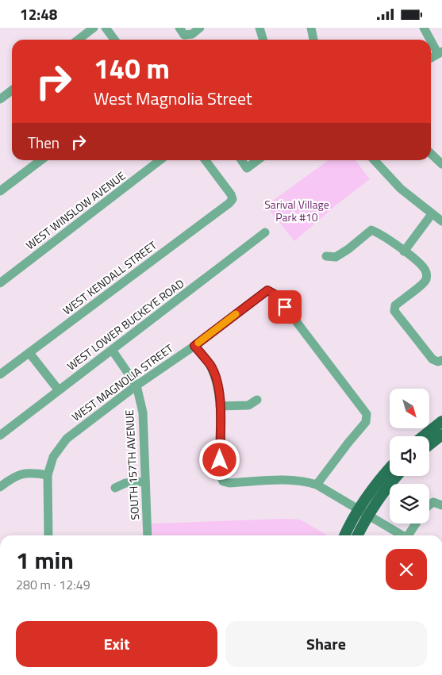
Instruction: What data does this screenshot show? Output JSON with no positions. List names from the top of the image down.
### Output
{
  "streets": {
    "street": [
      "WEST WINSLOW AVENUE",
      "WEST KENDALL STREET",
      "WEST LOWER BUCKEYE ROAD",
      "WEST MAGNOLIA STREET",
      "SOUTH 157TH AVENUE"
    ]
  },
  "crossings": [
    ["WEST LOWER BUCKEYE ROAD", "SOUTH 157TH AVENUE"],
    ["WEST MAGNOLIA STREET", "SOUTH 157TH AVENUE"]
  ],
  "parks": ["Sarival Village Park #10"],
  "north": "bottom right",
  "page": {
    "status": "12:48",
    "turn": ["140 m", "West Magnolia Street"],
    "then": "Then",
    "heading": ["1 min", "280 m · 12:49"],
    "buttons": ["Exit", "Share"]
  }
}
